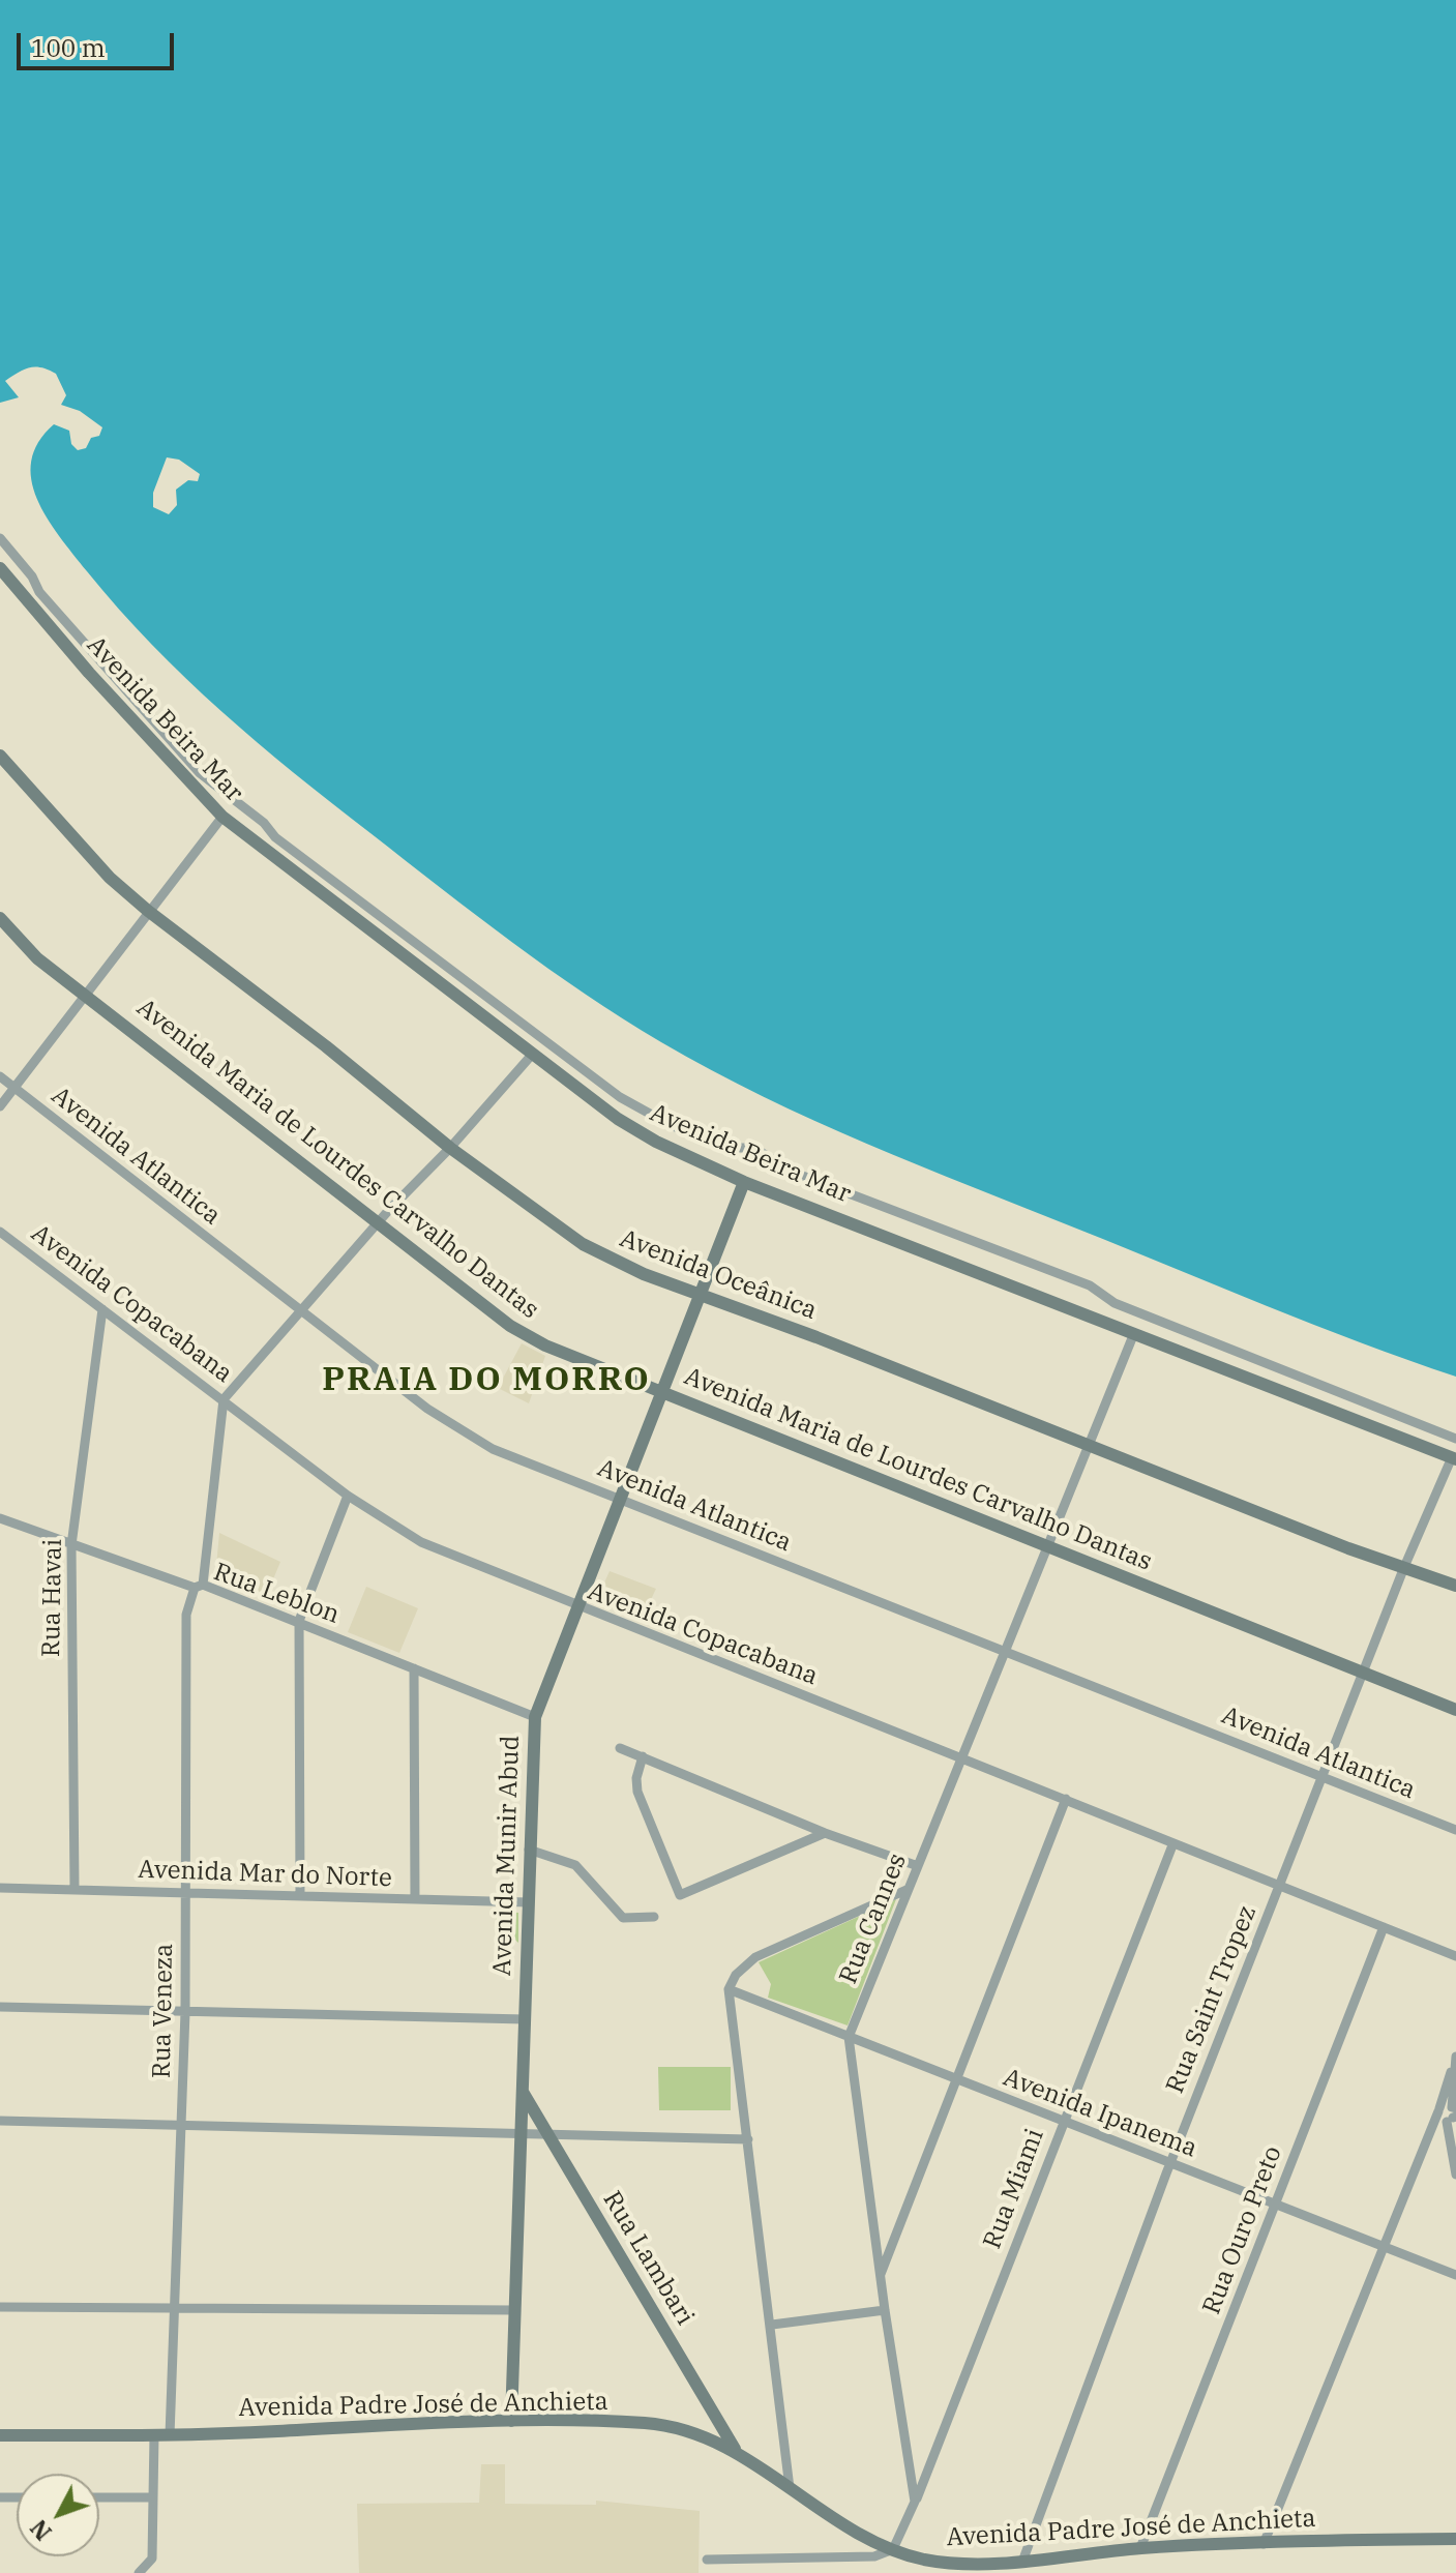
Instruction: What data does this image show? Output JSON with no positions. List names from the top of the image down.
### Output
{
  "streets": {
    "street": [
      "Avenida Beira Mar",
      "Avenida Atlantica",
      "Avenida Maria de Lourdes Carvalho Dantas",
      "Avenida Oceânica",
      "Avenida Copacabana",
      "Rua Leblon",
      "Rua Havai",
      "Avenida Munir Abud",
      "Avenida Mar do Norte",
      "Rua Cannes",
      "Rua Saint Tropez",
      "Rua Veneza",
      "Avenida Ipanema",
      "Rua Miami",
      "Rua Ouro Preto",
      "Rua Lambari",
      "Avenida Padre José de Anchieta"
    ]
  },
  "crossings": [
    ["Avenida Beira Mar", "Avenida Munir Abud"],
    ["Avenida Beira Mar", "Rua Cannes"],
    ["Avenida Beira Mar", "Rua Saint Tropez"],
    ["Avenida Atlantica", "Avenida Munir Abud"],
    ["Avenida Atlantica", "Rua Cannes"],
    ["Avenida Atlantica", "Rua Saint Tropez"],
    ["Avenida Maria de Lourdes Carvalho Dantas", "Avenida Munir Abud"],
    ["Avenida Maria de Lourdes Carvalho Dantas", "Rua Cannes"],
    ["Avenida Maria de Lourdes Carvalho Dantas", "Rua Saint Tropez"],
    ["Avenida Oceânica", "Avenida Munir Abud"],
    ["Avenida Oceânica", "Rua Cannes"],
    ["Avenida Oceânica", "Rua Saint Tropez"],
    ["Avenida Copacabana", "Rua Havai"],
    ["Avenida Copacabana", "Avenida Munir Abud"],
    ["Avenida Copacabana", "Rua Cannes"],
    ["Avenida Copacabana", "Rua Saint Tropez"],
    ["Avenida Copacabana", "Rua Veneza"],
    ["Avenida Copacabana", "Rua Miami"],
    ["Avenida Copacabana", "Rua Ouro Preto"],
    ["Rua Leblon", "Rua Havai"],
    ["Rua Leblon", "Avenida Munir Abud"],
    ["Rua Leblon", "Rua Veneza"],
    ["Rua Havai", "Avenida Mar do Norte"],
    ["Avenida Munir Abud", "Avenida Mar do Norte"],
    ["Avenida Munir Abud", "Rua Lambari"],
    ["Avenida Munir Abud", "Avenida Padre José de Anchieta"],
    ["Avenida Mar do Norte", "Rua Veneza"],
    ["Rua Cannes", "Avenida Ipanema"],
    ["Rua Cannes", "Rua Miami"],
    ["Rua Saint Tropez", "Avenida Ipanema"],
    ["Rua Saint Tropez", "Avenida Padre José de Anchieta"],
    ["Rua Veneza", "Avenida Padre José de Anchieta"],
    ["Avenida Ipanema", "Rua Miami"],
    ["Avenida Ipanema", "Rua Ouro Preto"],
    ["Rua Ouro Preto", "Avenida Padre José de Anchieta"],
    ["Rua Lambari", "Avenida Padre José de Anchieta"]
  ],
  "districts": ["PRAIA DO MORRO"],
  "scale_bar": "100 m",
  "north": "bottom left"
}
